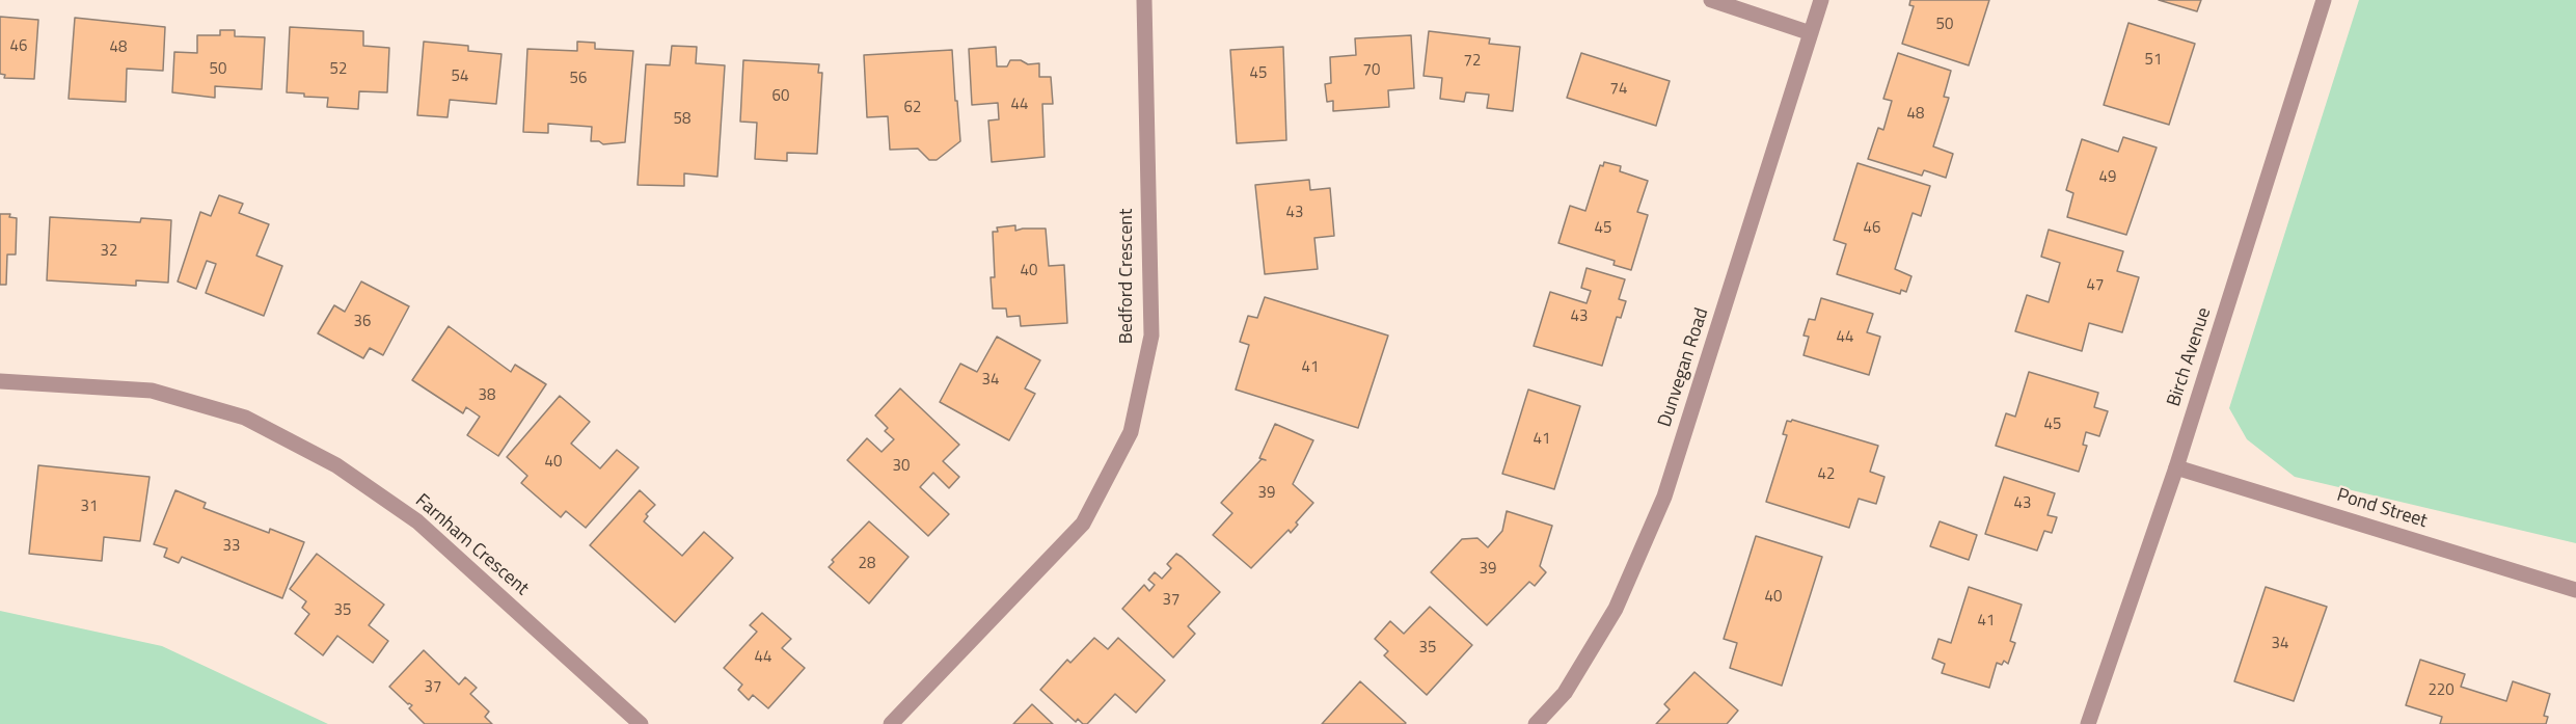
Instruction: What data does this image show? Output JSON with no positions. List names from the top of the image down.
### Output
{
  "streets": {
    "street": [
      "Bedford Crescent",
      "Birch Avenue",
      "Dunvegan Road",
      "Pond Street",
      "Farnham Crescent"
    ]
  },
  "crossings": [
    ["Birch Avenue", "Pond Street"]
  ],
  "house_numbers": [
    "50",
    "46",
    "48",
    "51",
    "72",
    "50",
    "52",
    "70",
    "45",
    "54",
    "56",
    "74",
    "60",
    "44",
    "62",
    "48",
    "58",
    "49",
    "43",
    "45",
    "46",
    "32",
    "40",
    "47",
    "43",
    "36",
    "44",
    "41",
    "34",
    "38",
    "45",
    "41",
    "40",
    "30",
    "42",
    "39",
    "43",
    "31",
    "33",
    "28",
    "39",
    "40",
    "37",
    "35",
    "41",
    "34",
    "35",
    "44",
    "37",
    "220"
  ]
}
